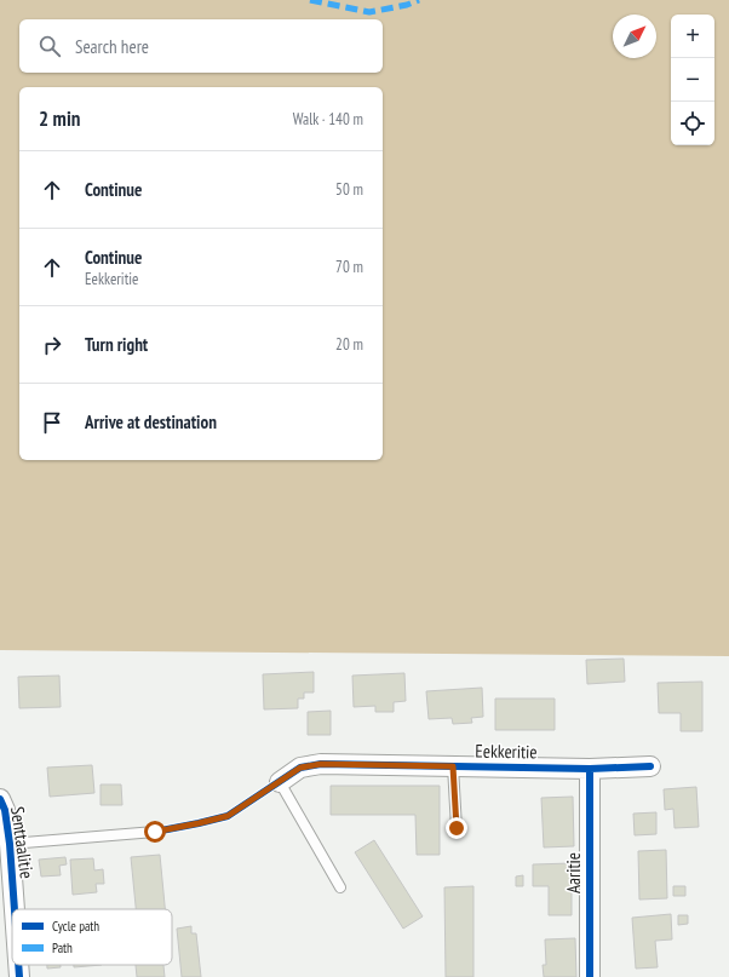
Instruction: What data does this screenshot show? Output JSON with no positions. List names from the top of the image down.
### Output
{
  "streets": {
    "street": ["Eekkeritie", "Senttaalitie", "Aaritie"]
  },
  "crossings": [
    ["Eekkeritie", "Aaritie"]
  ],
  "legend": ["Cycle path", "Path"],
  "north": "top right",
  "page": {
    "map_buttons": ["+", "−"],
    "search": "Search here",
    "heading": ["2 min", "Walk · 140 m"],
    "list": [
      ["Continue", "50 m"],
      ["Continue", "Eekkeritie", "70 m"],
      ["Turn right", "20 m"],
      "Arrive at destination"
    ]
  }
}
